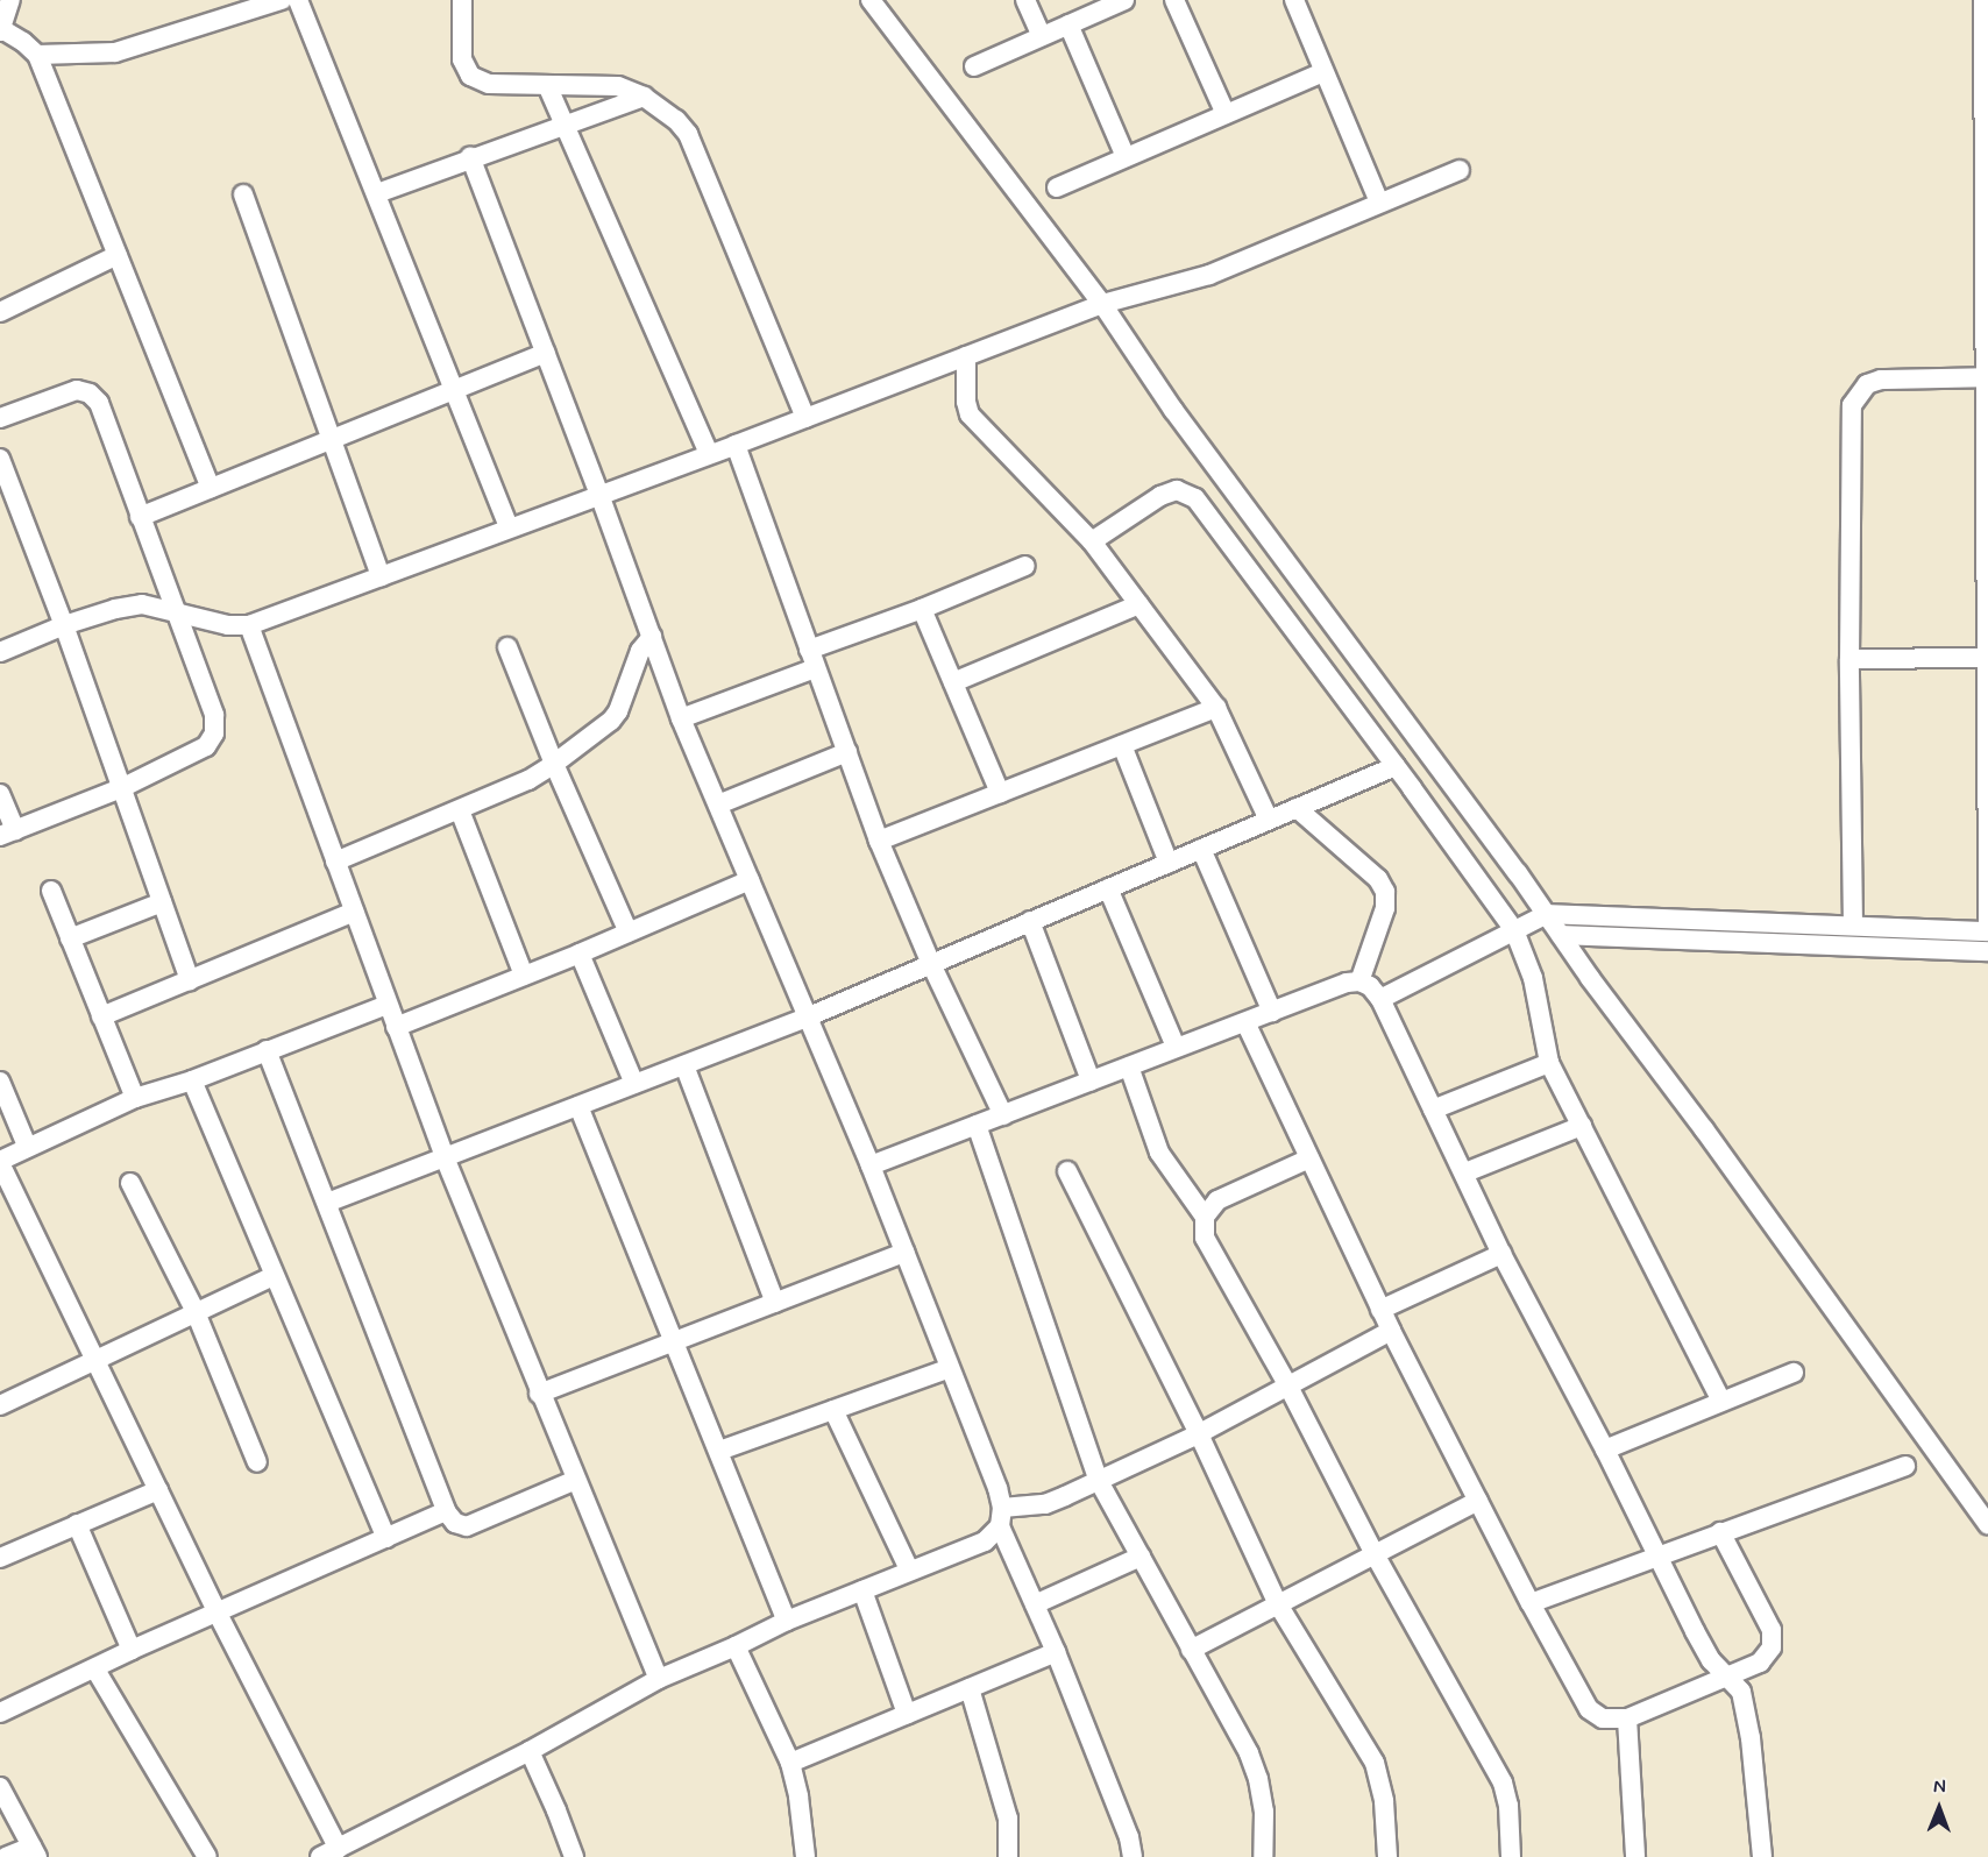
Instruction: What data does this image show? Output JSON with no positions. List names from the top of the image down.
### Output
{
  "north": "top"
}
